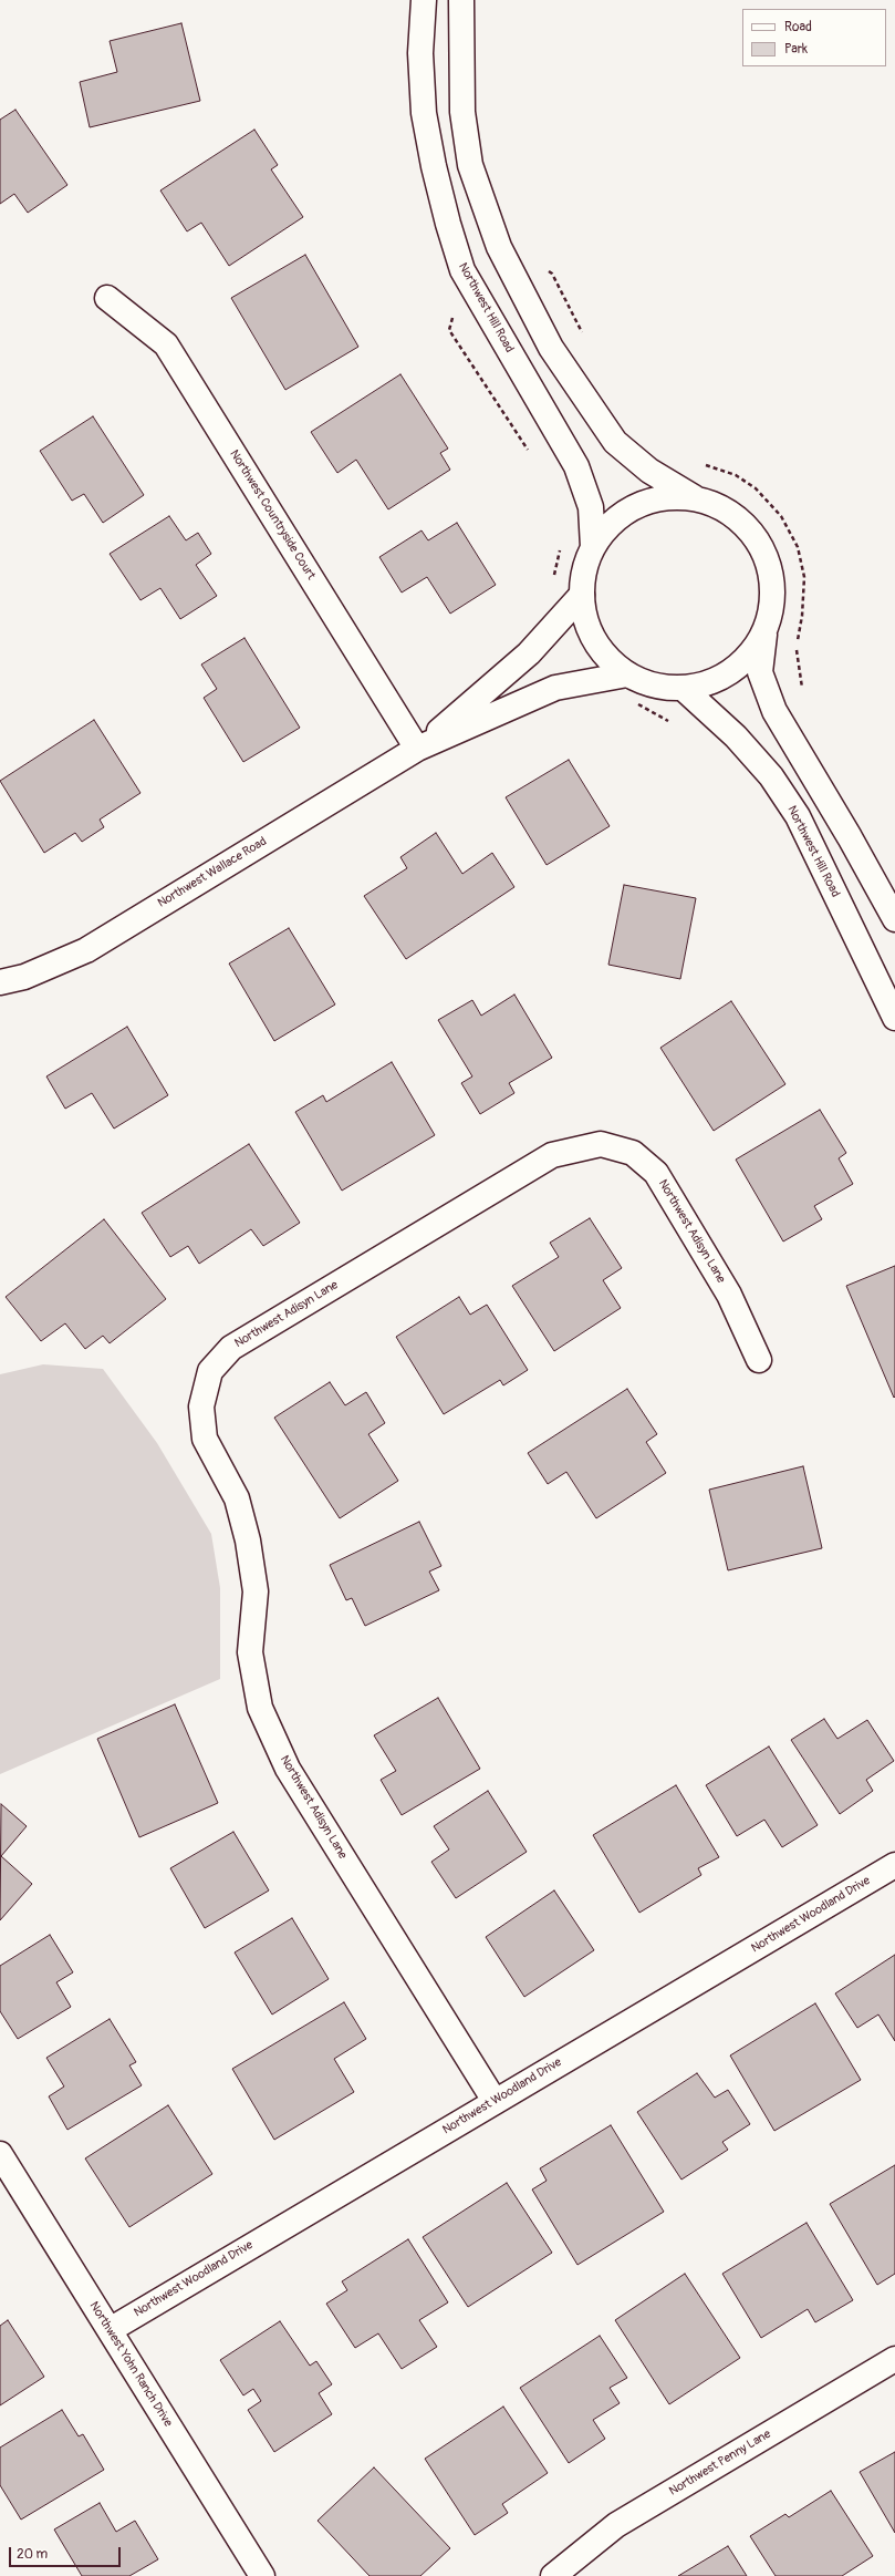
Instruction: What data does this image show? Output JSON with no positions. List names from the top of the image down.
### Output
{
  "streets": {
    "street": [
      "Northwest Hill Road",
      "Northwest Countryside Court",
      "Northwest Wallace Road",
      "Northwest Adisyn Lane",
      "Northwest Woodland Drive",
      "Northwest Yohn Ranch Drive",
      "Northwest Penny Lane"
    ]
  },
  "crossings": [
    ["Northwest Countryside Court", "Northwest Wallace Road"],
    ["Northwest Adisyn Lane", "Northwest Woodland Drive"],
    ["Northwest Woodland Drive", "Northwest Yohn Ranch Drive"]
  ],
  "legend": ["Road", "Park"],
  "scale_bar": "20 m"
}
